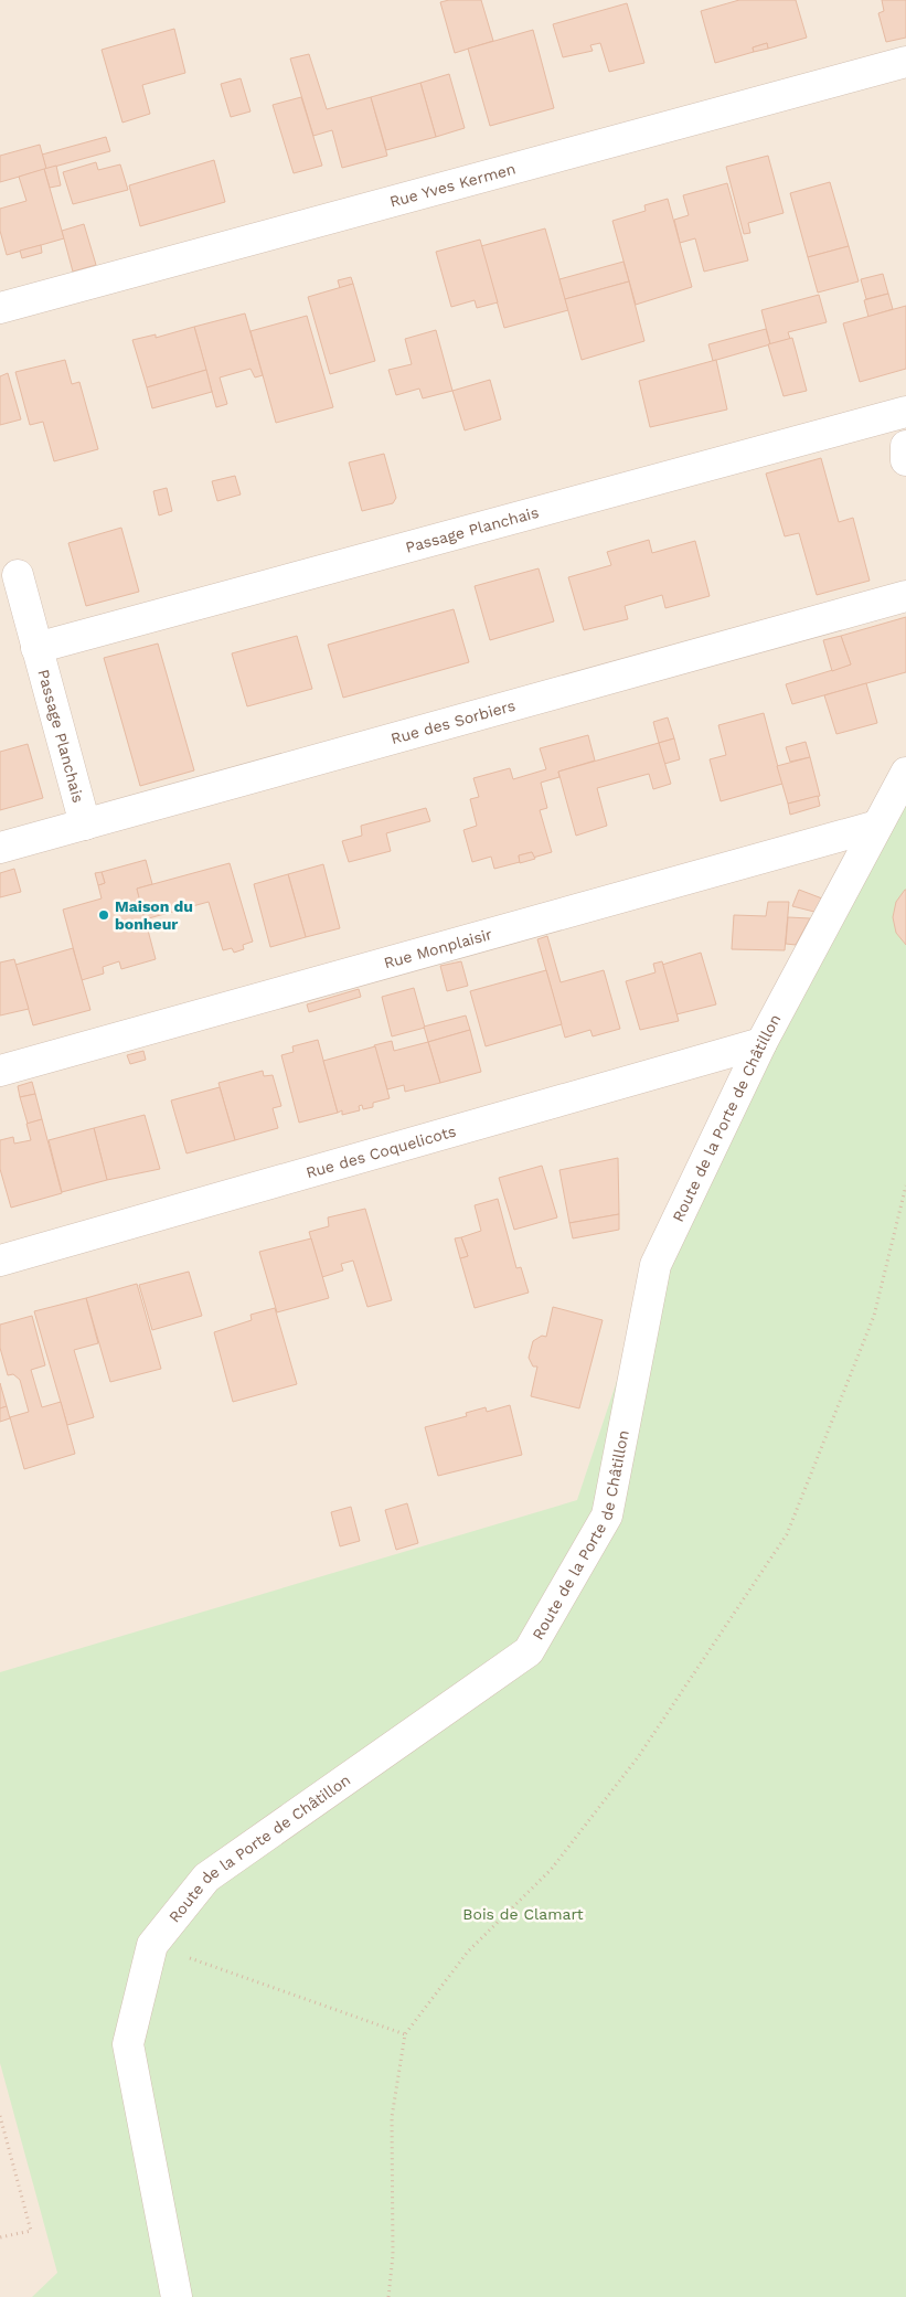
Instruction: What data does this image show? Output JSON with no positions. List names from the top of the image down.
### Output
{
  "streets": {
    "street": [
      "Rue Yves Kermen",
      "Passage Planchais",
      "Rue des Sorbiers",
      "Rue Monplaisir",
      "Route de la Porte de Châtillon",
      "Rue des Coquelicots"
    ]
  },
  "crossings": [
    ["Passage Planchais", "Rue des Sorbiers"],
    ["Rue Monplaisir", "Route de la Porte de Châtillon"],
    ["Route de la Porte de Châtillon", "Rue des Coquelicots"]
  ],
  "parks": ["Bois de Clamart"],
  "places": ["Maison du bonheur"]
}
